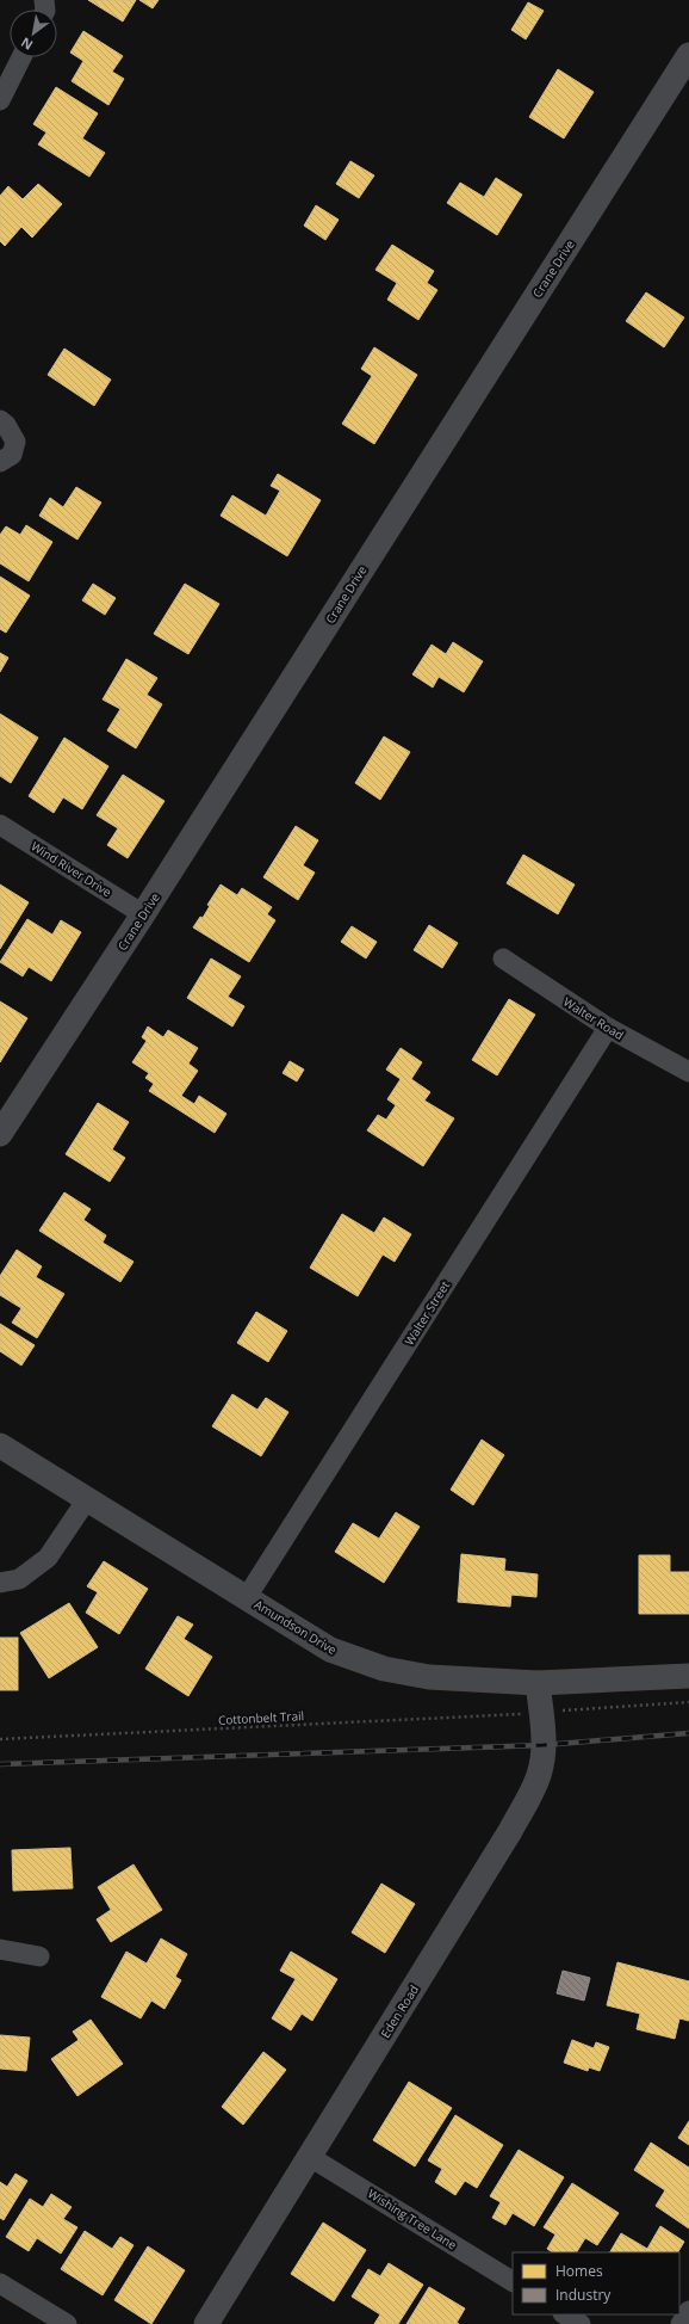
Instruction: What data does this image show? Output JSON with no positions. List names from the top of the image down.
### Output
{
  "streets": {
    "street": [
      "Crane Drive",
      "Wind River Drive",
      "Walter Road",
      "Walter Street",
      "Amundson Drive",
      "Eden Road",
      "Wishing Tree Lane"
    ],
    "path": ["Cottonbelt Trail"]
  },
  "crossings": [
    ["Crane Drive", "Wind River Drive"],
    ["Walter Road", "Walter Street"],
    ["Walter Street", "Amundson Drive"],
    ["Amundson Drive", "Eden Road"],
    ["Eden Road", "Wishing Tree Lane"]
  ],
  "legend": ["Homes", "Industry"],
  "north": "bottom left"
}
